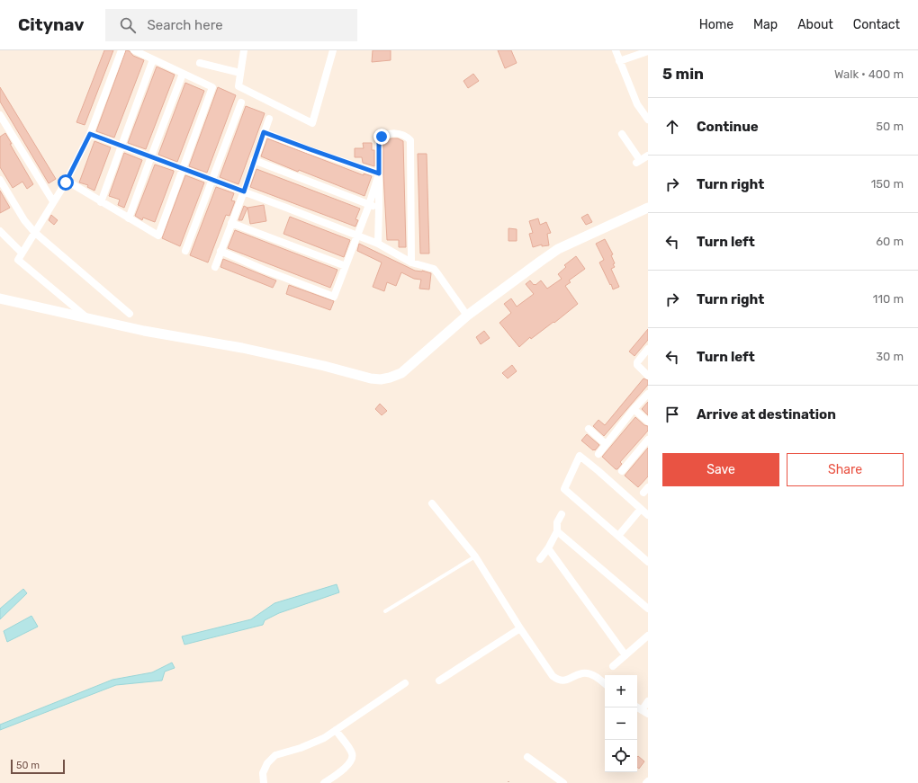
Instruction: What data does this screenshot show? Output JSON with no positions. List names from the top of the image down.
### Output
{
  "scale_bar": "50 m",
  "page": {
    "header": "Citynav",
    "search": "Search here",
    "nav": [
      "Home",
      "Map",
      "About",
      "Contact"
    ],
    "heading": ["5 min", "Walk · 400 m"],
    "list": [
      ["Continue", "50 m"],
      ["Turn right", "150 m"],
      ["Turn left", "60 m"],
      ["Turn right", "110 m"],
      ["Turn left", "30 m"],
      "Arrive at destination"
    ],
    "buttons": ["Save", "Share"],
    "map_buttons": ["+", "−"],
    "scale": "50 m"
  }
}
